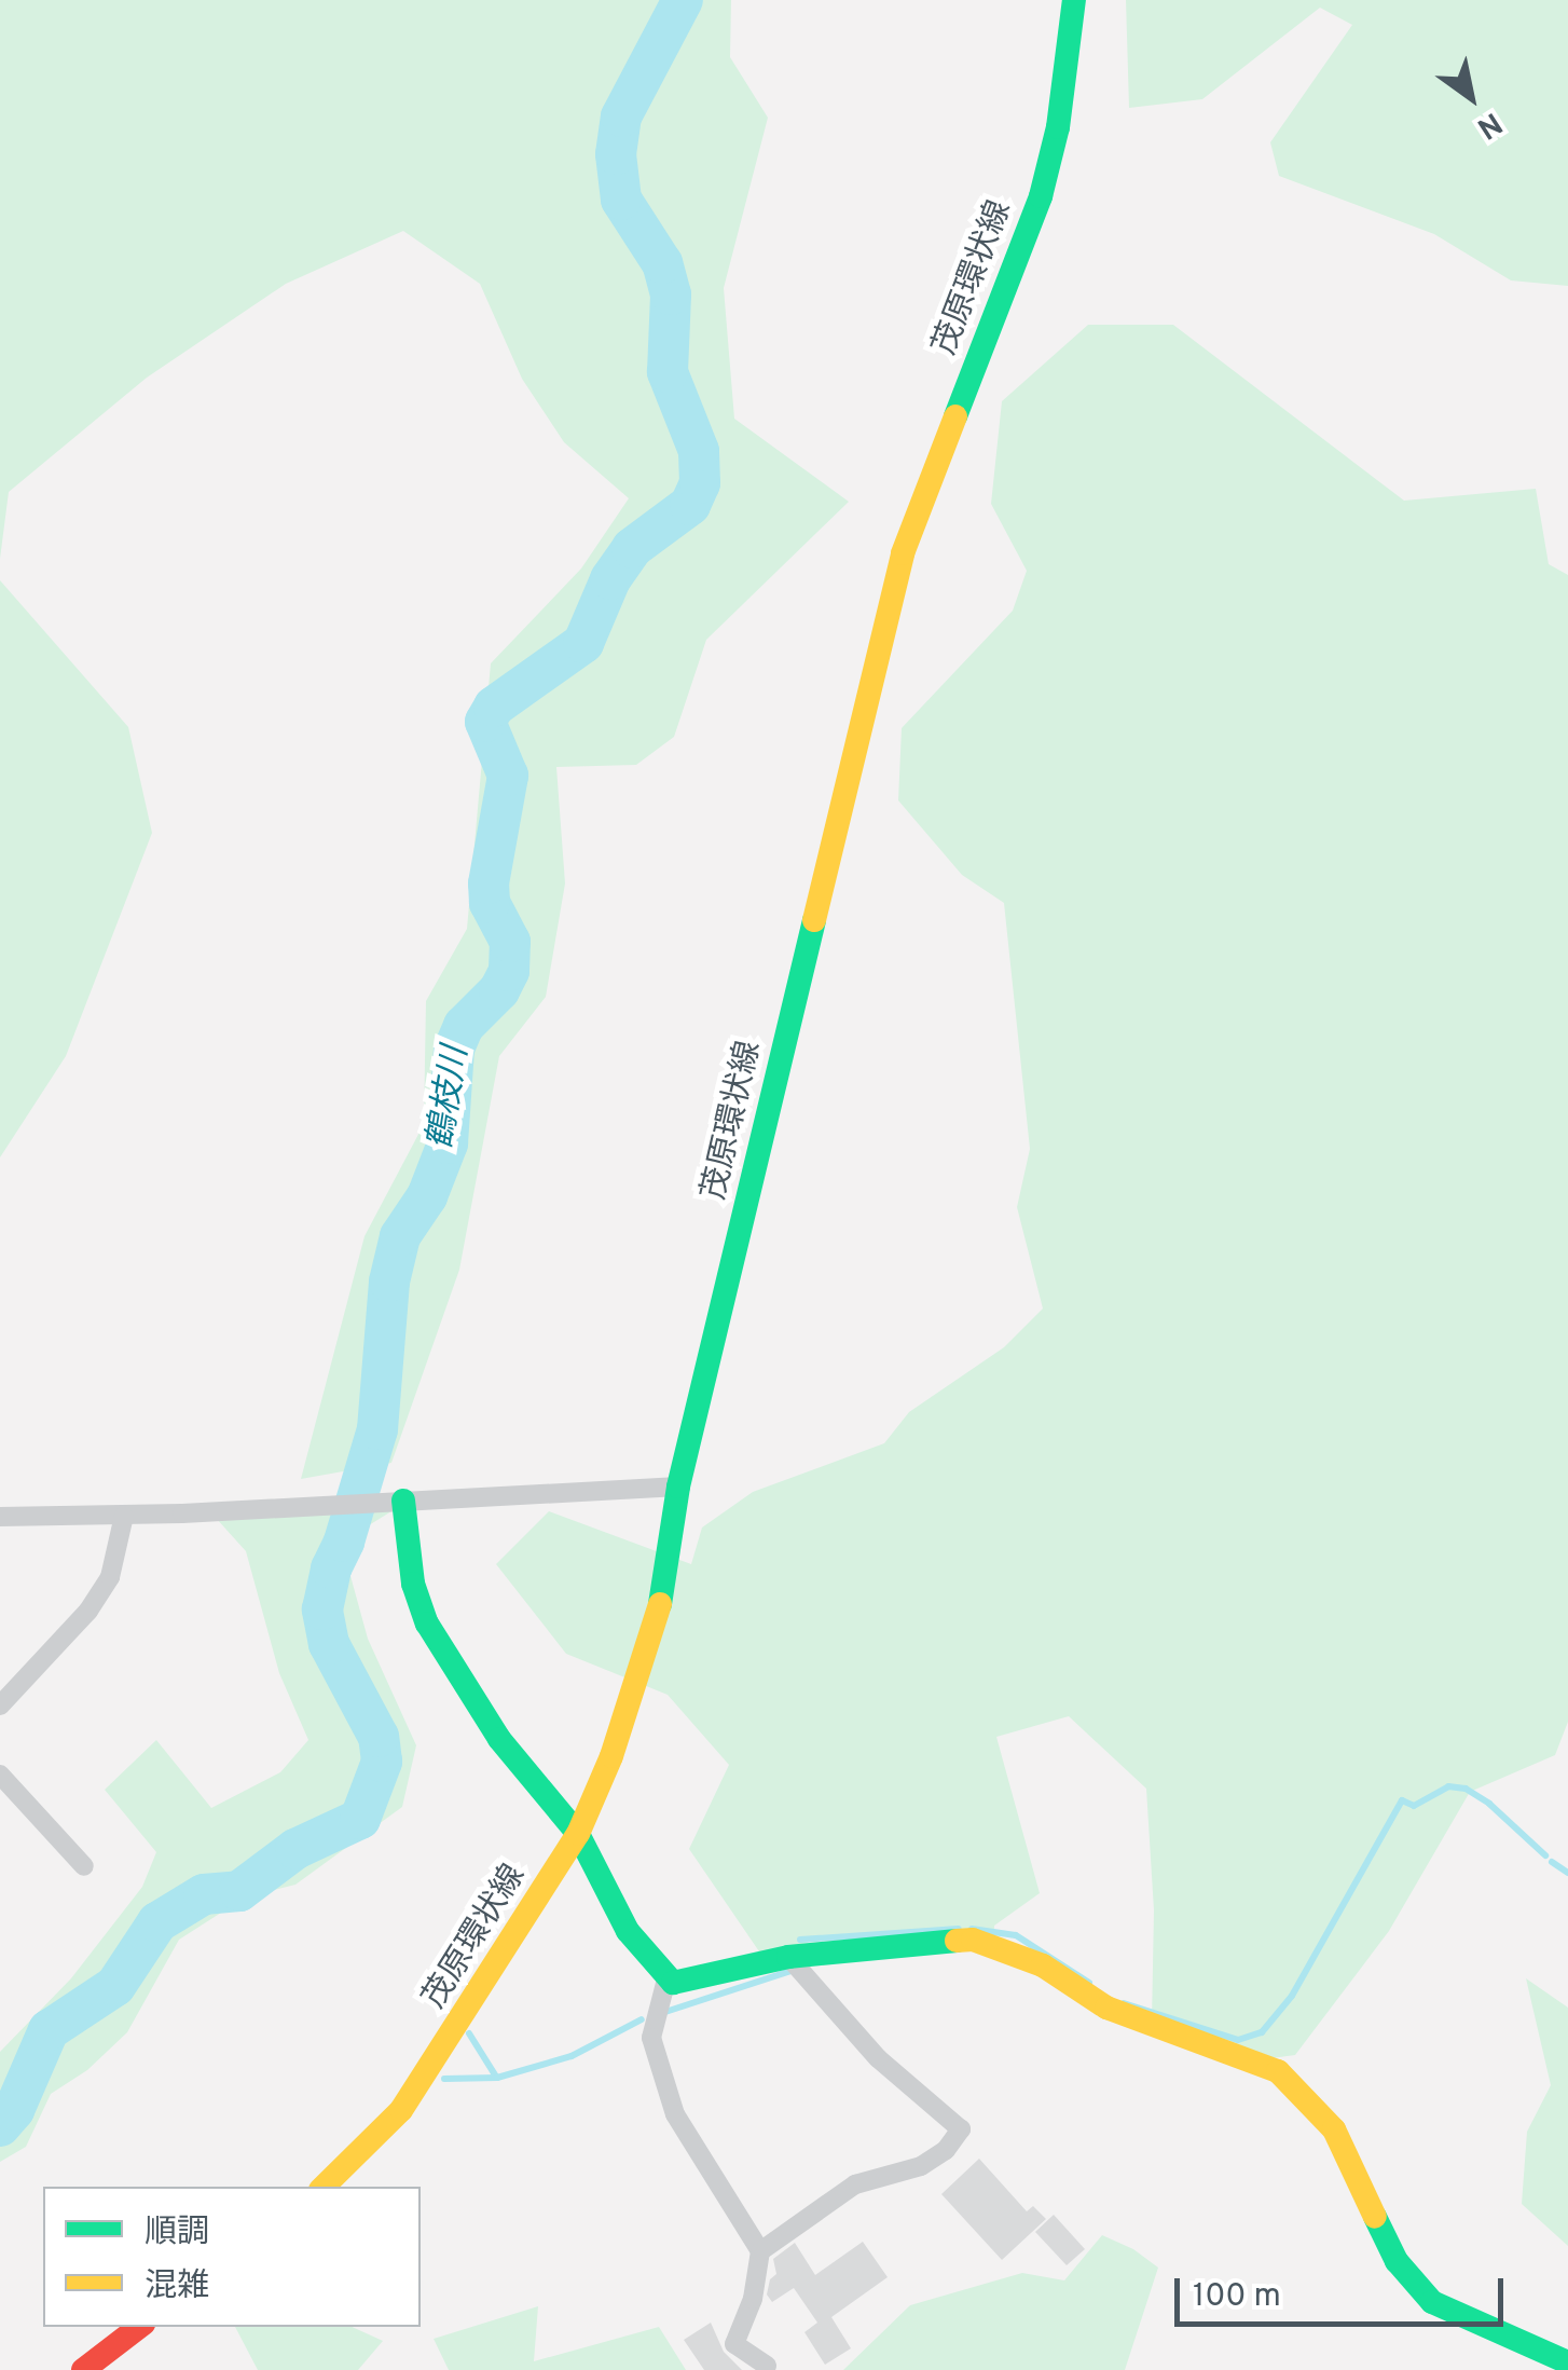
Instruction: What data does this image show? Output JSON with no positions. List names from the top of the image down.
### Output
{
  "streets": {
    "main road": ["茂原環状線"]
  },
  "water": ["鶴枝川"],
  "legend": ["順調", "混雑"],
  "scale_bar": "100 m",
  "north": "bottom right"
}
